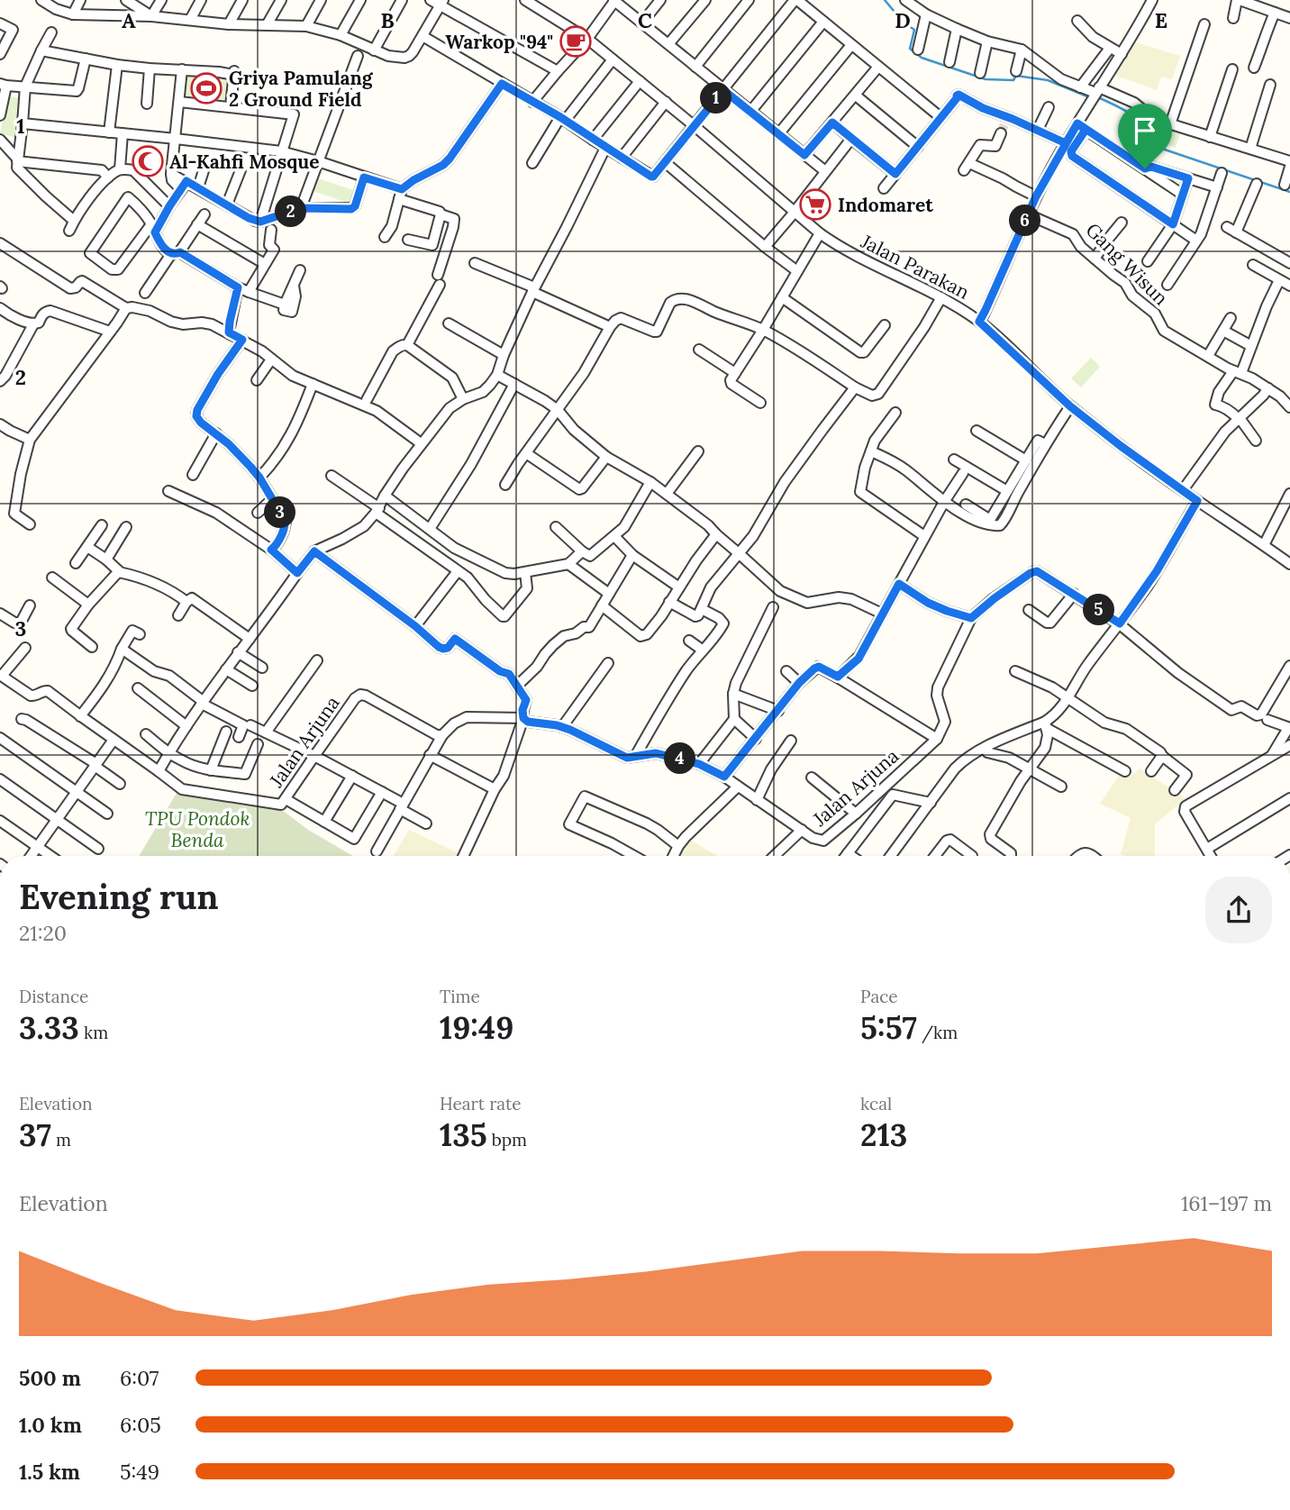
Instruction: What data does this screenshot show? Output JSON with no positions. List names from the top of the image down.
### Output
{
  "streets": {
    "street": ["Gang Wisun", "Jalan Parakan", "Jalan Arjuna"]
  },
  "parks": ["TPU Pondok Benda"],
  "places": {
    "cafe": ["Warkop \"94\""],
    "sports": ["Griya Pamulang 2 Ground Field"],
    "mosque": ["Al-Kahfi Mosque"],
    "supermarket": ["Indomaret"]
  },
  "page": {
    "pins": [
      "1",
      "2",
      "6",
      "3",
      "5",
      "4"
    ],
    "heading": ["Evening run", "21:20"],
    "stats": [
      ["Distance", "3.33 km"],
      ["Time", "19:49"],
      ["Pace", "5:57 /km"],
      ["Elevation", "37 m"],
      ["Heart rate", "135 bpm"],
      ["kcal", "213"]
    ],
    "chart": ["Elevation", "161–197 m"],
    "list": [
      {
        "name": "500 m",
        "note": "6:07"
      },
      {
        "name": "1.0 km",
        "note": "6:05"
      },
      {
        "name": "1.5 km",
        "note": "5:49"
      }
    ]
  },
  "grid": {
    "columns": [
      "A",
      "B",
      "C",
      "D",
      "E"
    ],
    "rows": ["1", "2", "3"]
  }
}
